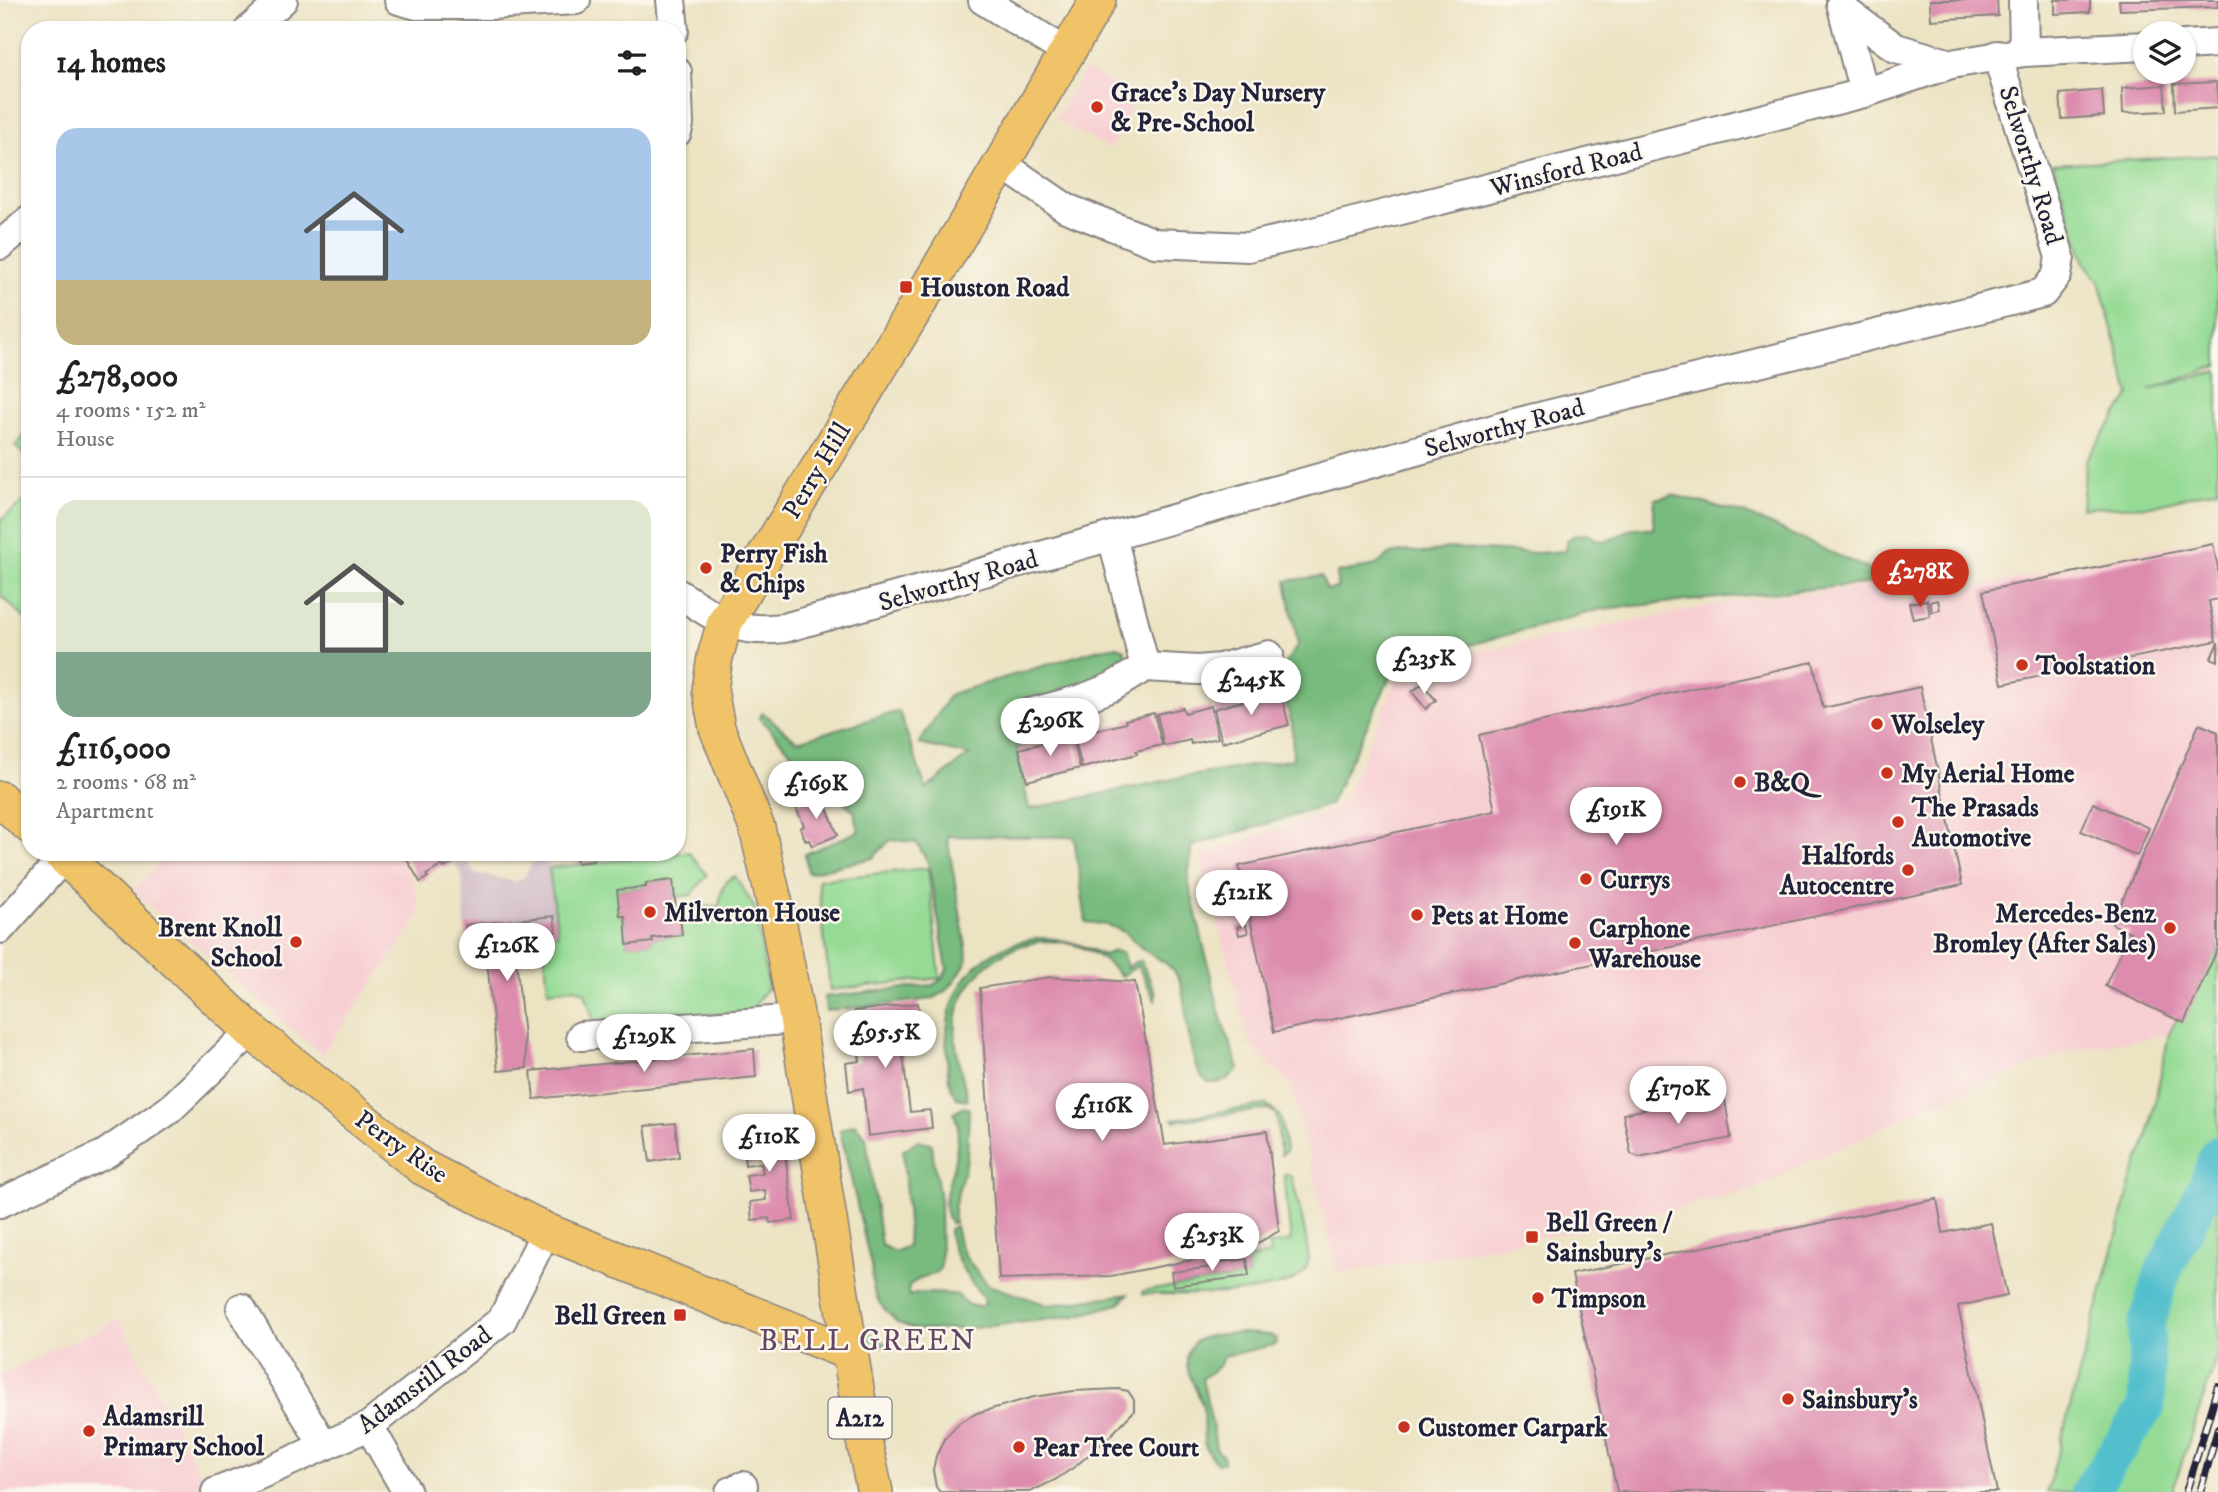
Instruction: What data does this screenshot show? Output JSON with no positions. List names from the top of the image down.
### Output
{
  "streets": {
    "main road": ["Perry Hill", "Perry Rise", "A212"],
    "street": ["Selworthy Road", "Winsford Road", "Adamsrill Road"]
  },
  "crossings": [
    ["Selworthy Road", "Winsford Road"],
    ["Selworthy Road", "Perry Hill"],
    ["Winsford Road", "Perry Hill"],
    ["Perry Hill", "Perry Rise"],
    ["Perry Hill", "A212"],
    ["Perry Rise", "Adamsrill Road"],
    ["Perry Rise", "A212"]
  ],
  "districts": ["BELL GREEN"],
  "places": {
    "other": [
      "Grace’s Day Nursery & Pre-School",
      "Perry Fish & Chips",
      "Toolstation",
      "Wolseley",
      "My Aerial Home",
      "B&Q",
      "The Prasads Automotive",
      "Halfords Autocentre",
      "Currys",
      "Milverton House",
      "Pets at Home",
      "Mercedes-Benz Bromley (After Sales)",
      "Brent Knoll School",
      "Carphone Warehouse",
      "Timpson",
      "Sainsbury's",
      "Customer Carpark",
      "Adamsrill Primary School",
      "Pear Tree Court"
    ],
    "transit": ["Houston Road", "Bell Green / Sainsbury's", "Bell Green"]
  },
  "page": {
    "heading": "14 homes",
    "list": [
      {
        "name": "£278,000",
        "note": "4 rooms · 152 m² · House"
      },
      {
        "name": "£116,000",
        "note": "2 rooms · 68 m² · Apartment"
      }
    ],
    "price": [
      "£278K",
      "£235K",
      "£245K",
      "£296K",
      "£169K",
      "£191K",
      "£121K",
      "£126K",
      "£95.5K",
      "£129K",
      "£170K",
      "£116K",
      "£110K",
      "£253K"
    ]
  }
}
